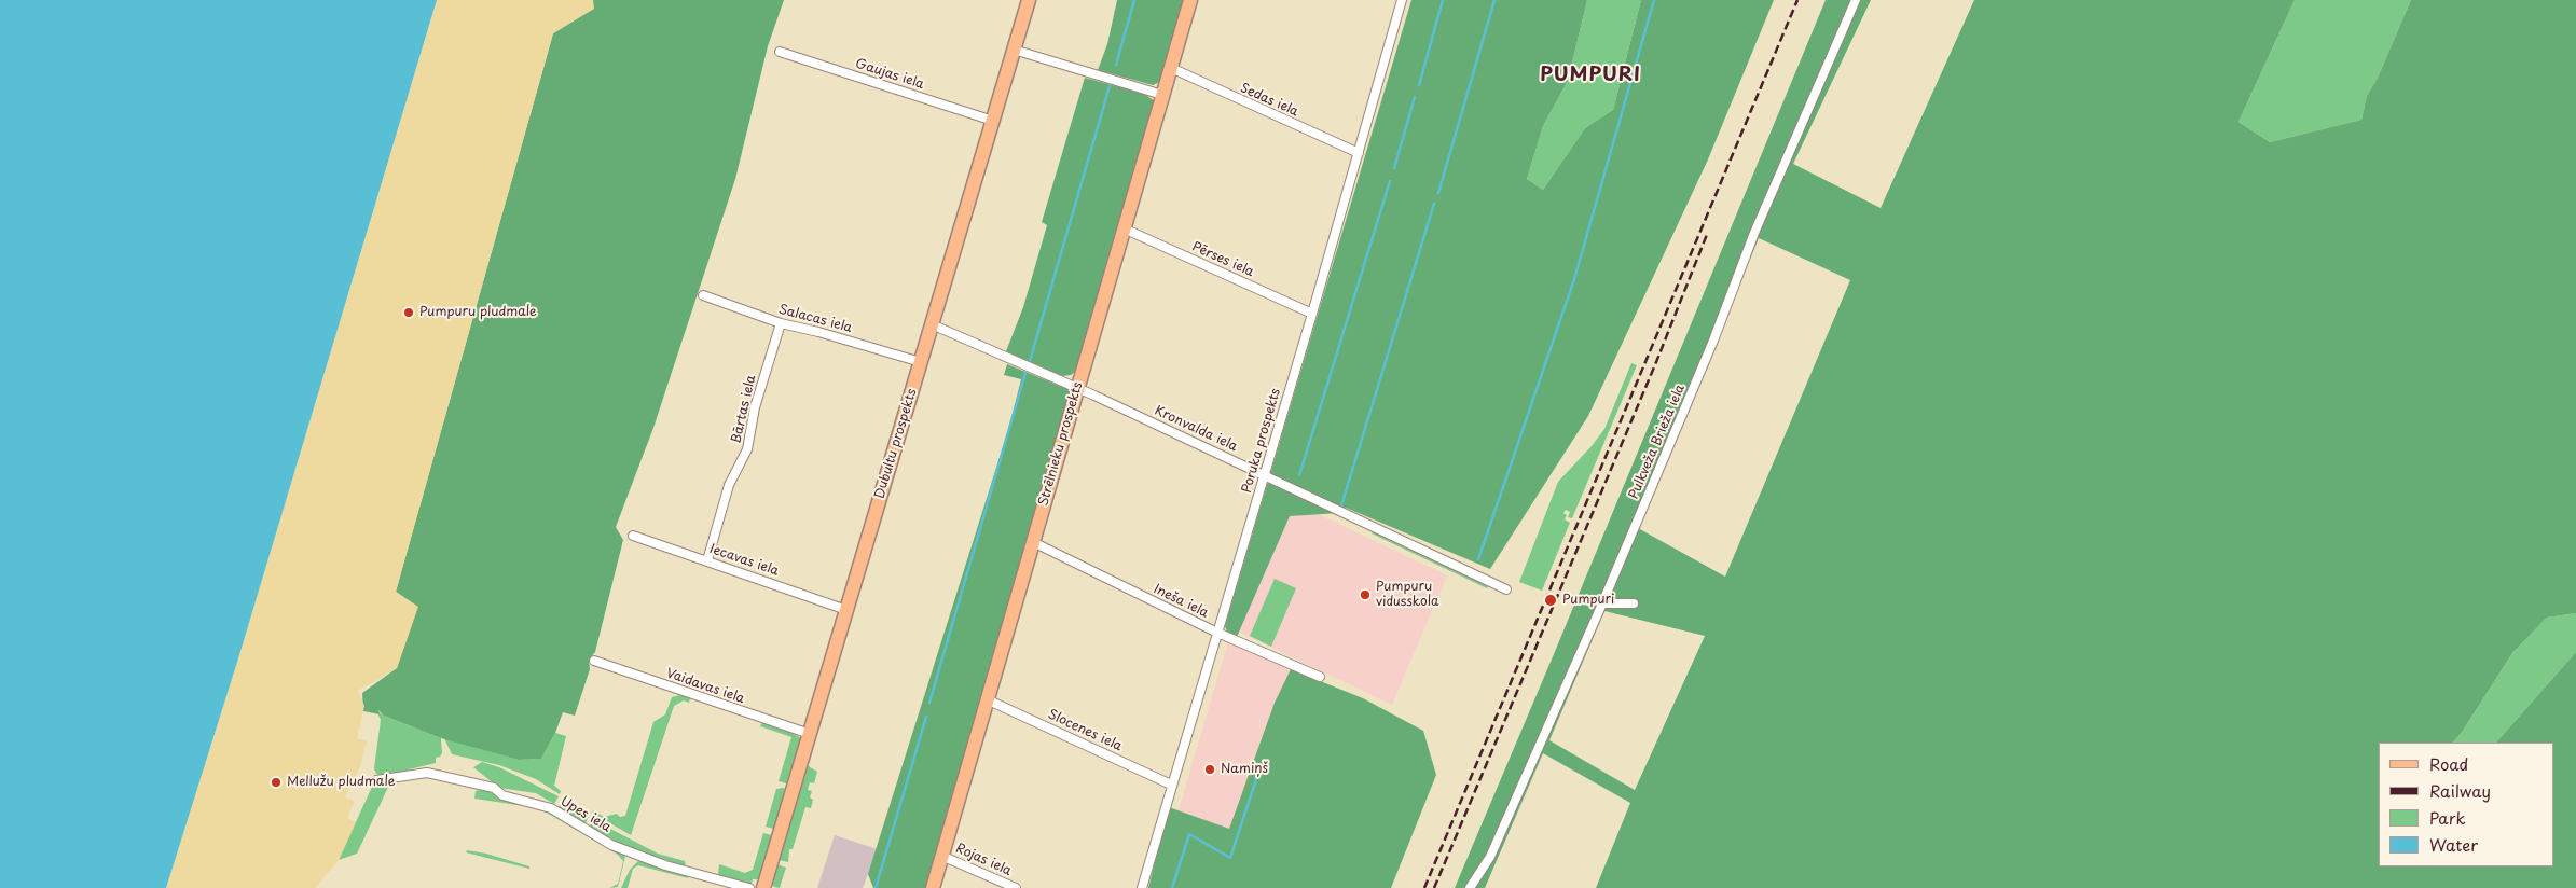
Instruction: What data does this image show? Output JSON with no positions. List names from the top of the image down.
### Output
{
  "streets": {
    "main road": ["Dubultu prospekts", "Strēlnieku prospekts"],
    "street": [
      "Gaujas iela",
      "Sedas iela",
      "Pērses iela",
      "Salacas iela",
      "Bārtas iela",
      "Kronvalda iela",
      "Poruka prospekts",
      "Pulkveža Brieža iela",
      "Iecavas iela",
      "Ineša iela",
      "Vaidavas iela",
      "Slocenes iela",
      "Upes iela",
      "Rojas iela"
    ]
  },
  "crossings": [
    ["Gaujas iela", "Dubultu prospekts"],
    ["Sedas iela", "Poruka prospekts"],
    ["Sedas iela", "Strēlnieku prospekts"],
    ["Pērses iela", "Poruka prospekts"],
    ["Pērses iela", "Strēlnieku prospekts"],
    ["Salacas iela", "Bārtas iela"],
    ["Salacas iela", "Dubultu prospekts"],
    ["Bārtas iela", "Iecavas iela"],
    ["Kronvalda iela", "Poruka prospekts"],
    ["Kronvalda iela", "Dubultu prospekts"],
    ["Kronvalda iela", "Strēlnieku prospekts"],
    ["Poruka prospekts", "Ineša iela"],
    ["Poruka prospekts", "Slocenes iela"],
    ["Dubultu prospekts", "Iecavas iela"],
    ["Dubultu prospekts", "Vaidavas iela"],
    ["Strēlnieku prospekts", "Ineša iela"],
    ["Strēlnieku prospekts", "Slocenes iela"],
    ["Strēlnieku prospekts", "Rojas iela"]
  ],
  "districts": ["PUMPURI"],
  "places": [
    "Pumpuru pludmale",
    "Pumpuru vidusskola",
    "Pumpuri",
    "Namiņš",
    "Mellužu pludmale"
  ],
  "legend": [
    "Road",
    "Railway",
    "Park",
    "Water"
  ]
}
